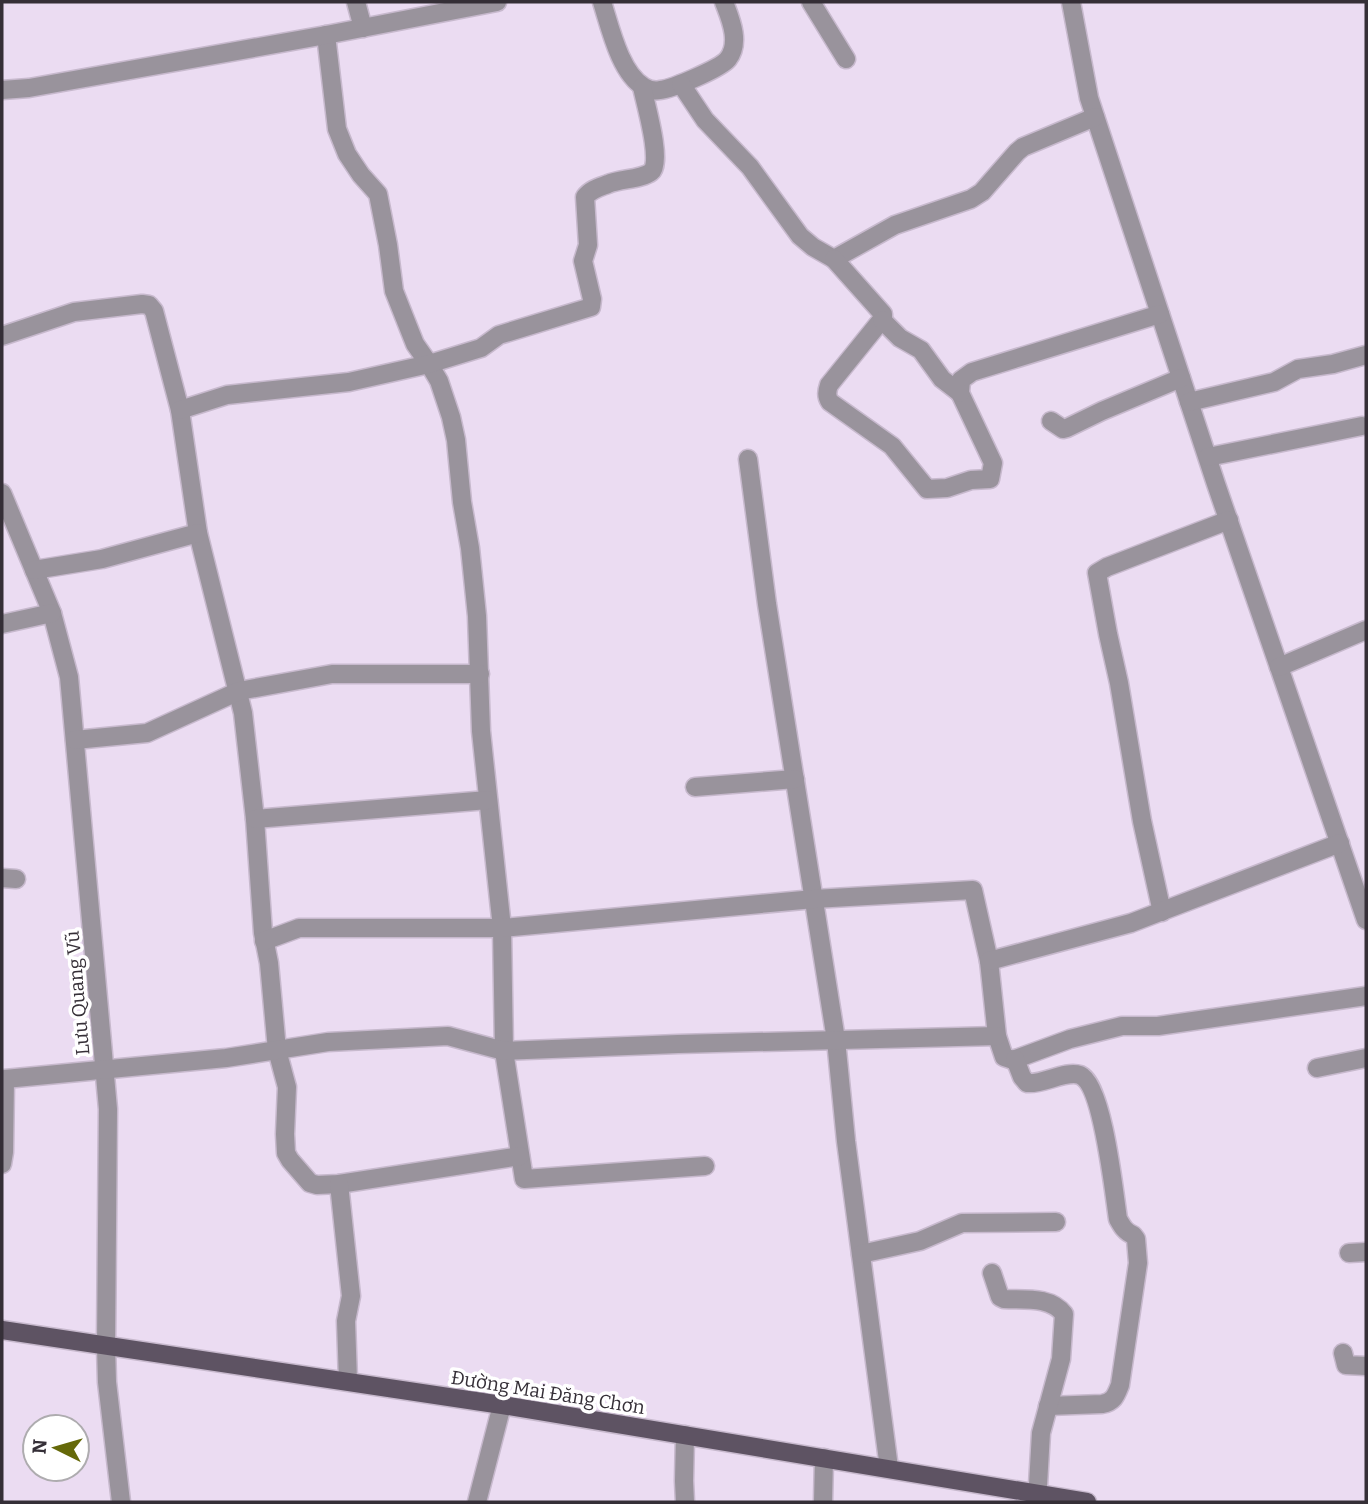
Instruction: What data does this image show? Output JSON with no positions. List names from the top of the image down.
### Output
{
  "streets": {
    "main road": ["Đường Mai Đăng Chơn"],
    "street": ["Lưu Quang Vũ"]
  },
  "crossings": [
    ["Lưu Quang Vũ", "Đường Mai Đăng Chơn"]
  ],
  "north": "left"
}
